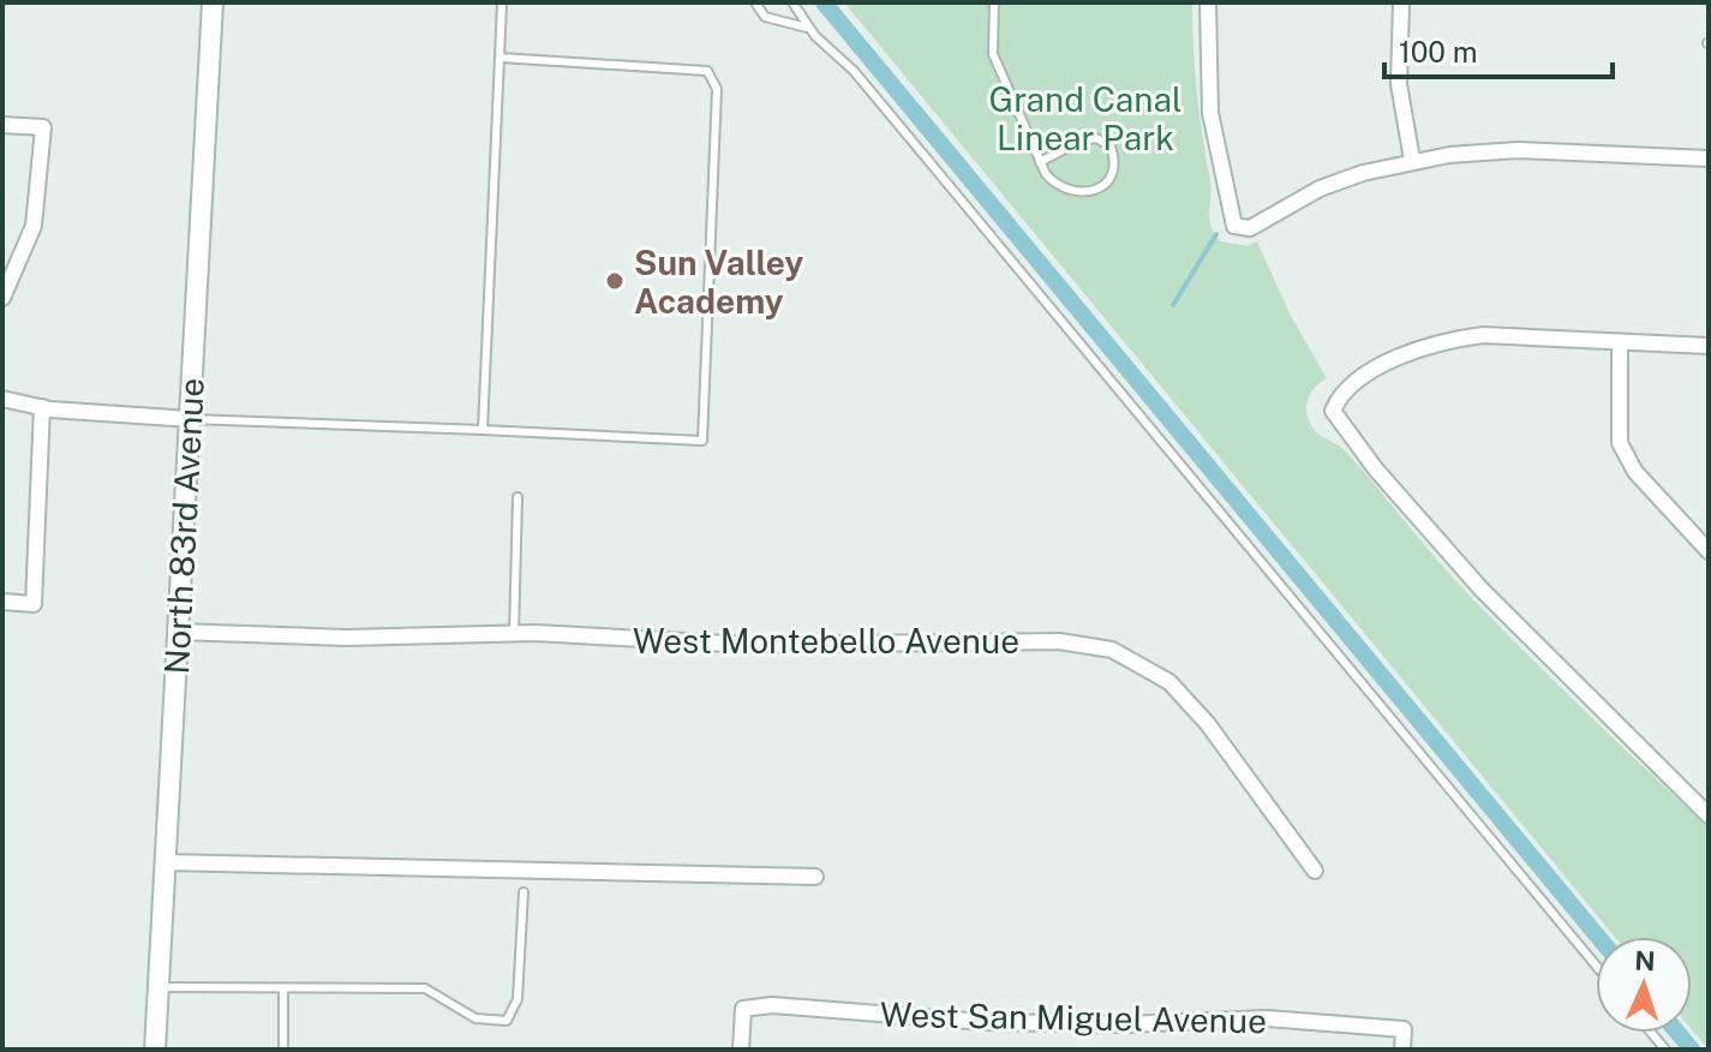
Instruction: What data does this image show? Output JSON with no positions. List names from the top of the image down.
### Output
{
  "streets": {
    "main road": ["North 83rd Avenue"],
    "street": ["West Montebello Avenue", "West San Miguel Avenue"]
  },
  "crossings": [
    ["North 83rd Avenue", "West Montebello Avenue"]
  ],
  "parks": ["Grand Canal Linear Park"],
  "places": ["Sun Valley Academy"],
  "scale_bar": "100 m",
  "north": "top"
}
